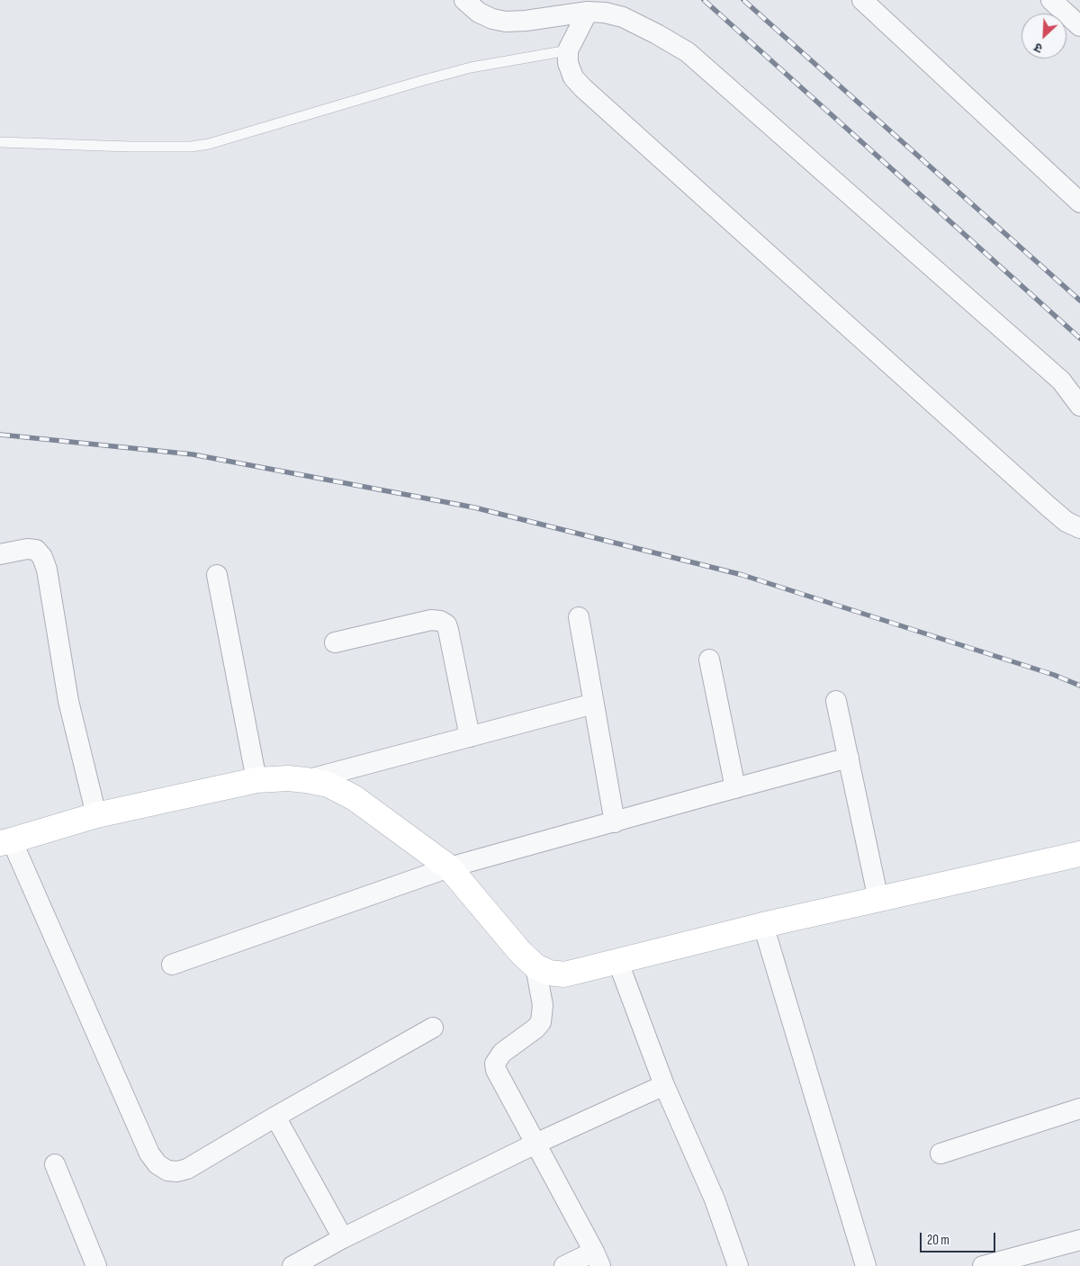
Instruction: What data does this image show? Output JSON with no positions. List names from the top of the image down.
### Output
{
  "scale_bar": "20 m",
  "north": "bottom left"
}
